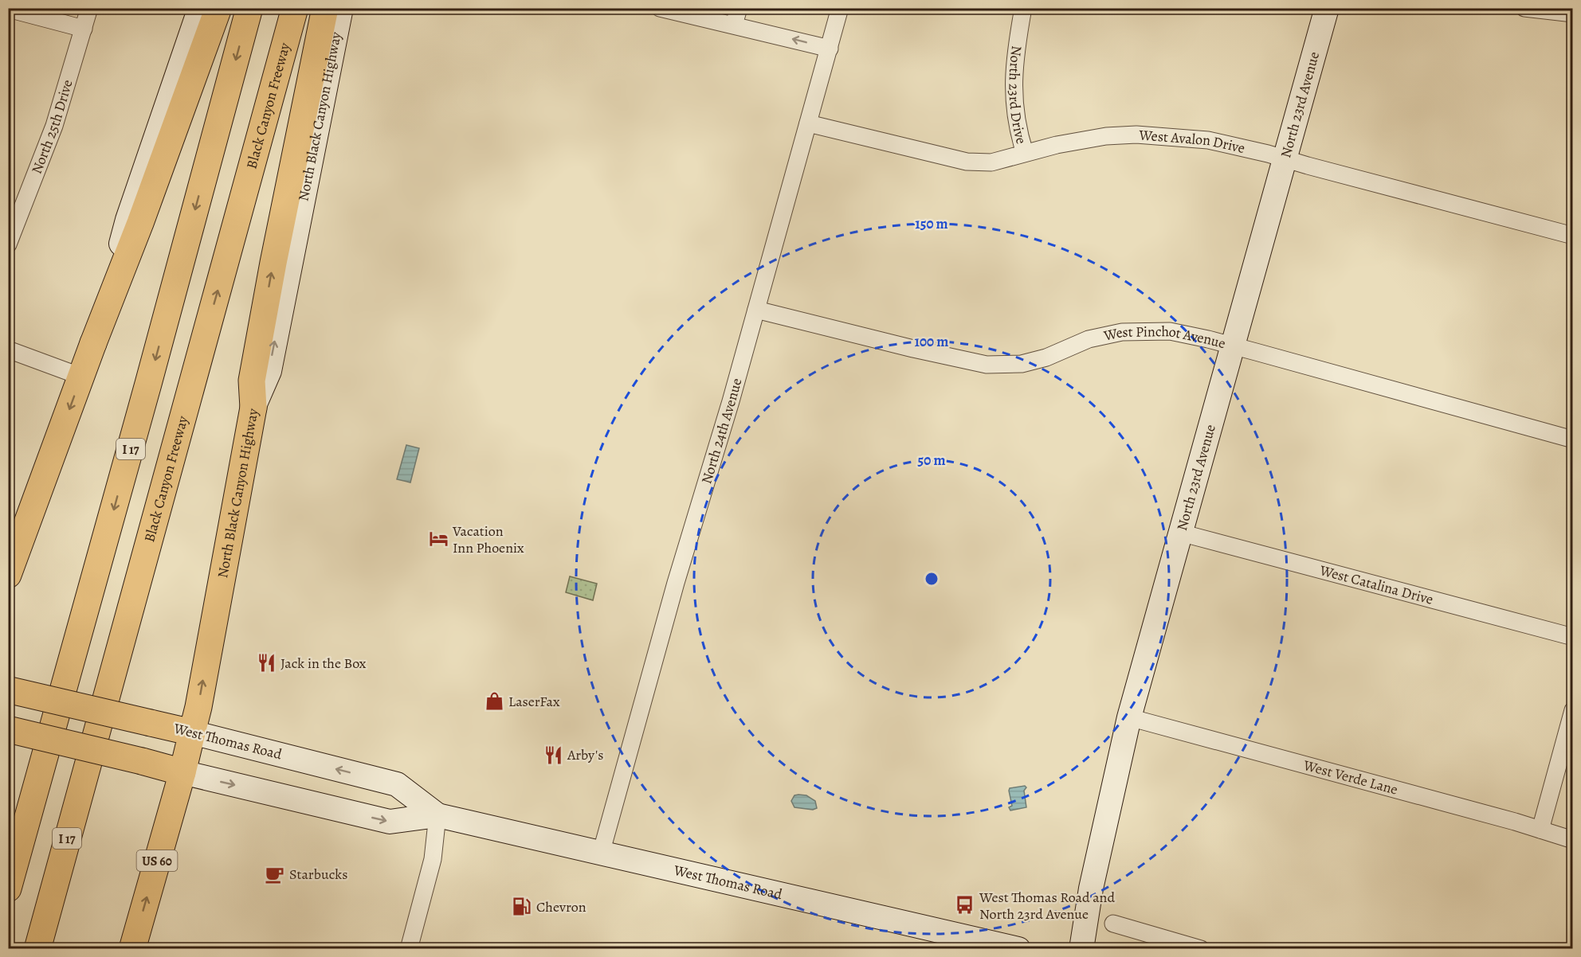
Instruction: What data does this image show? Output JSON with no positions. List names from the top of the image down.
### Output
{
  "streets": {
    "main road": [
      "North 23rd Avenue",
      "Black Canyon Freeway",
      "North Black Canyon Highway",
      "I 17",
      "West Thomas Road",
      "US 60"
    ],
    "street": [
      "North 23rd Drive",
      "North 25th Drive",
      "West Avalon Drive",
      "West Pinchot Avenue",
      "North 24th Avenue",
      "West Catalina Drive",
      "West Verde Lane"
    ]
  },
  "crossings": [
    ["North 23rd Drive", "West Avalon Drive"],
    ["North 23rd Avenue", "West Avalon Drive"],
    ["North 23rd Avenue", "West Pinchot Avenue"],
    ["North 23rd Avenue", "West Catalina Drive"],
    ["North 23rd Avenue", "West Verde Lane"],
    ["North Black Canyon Highway", "West Thomas Road"],
    ["West Avalon Drive", "North 24th Avenue"],
    ["West Pinchot Avenue", "North 24th Avenue"],
    ["North 24th Avenue", "West Thomas Road"]
  ],
  "places": {
    "hotel": ["Vacation Inn Phoenix"],
    "restaurant": ["Jack in the Box", "Arby's"],
    "shop": ["LaserFax"],
    "cafe": ["Starbucks"],
    "bus stop": ["West Thomas Road and North 23rd Avenue"],
    "fuel station": ["Chevron"]
  },
  "rings": ["150 m", "100 m", "50 m"]
}
